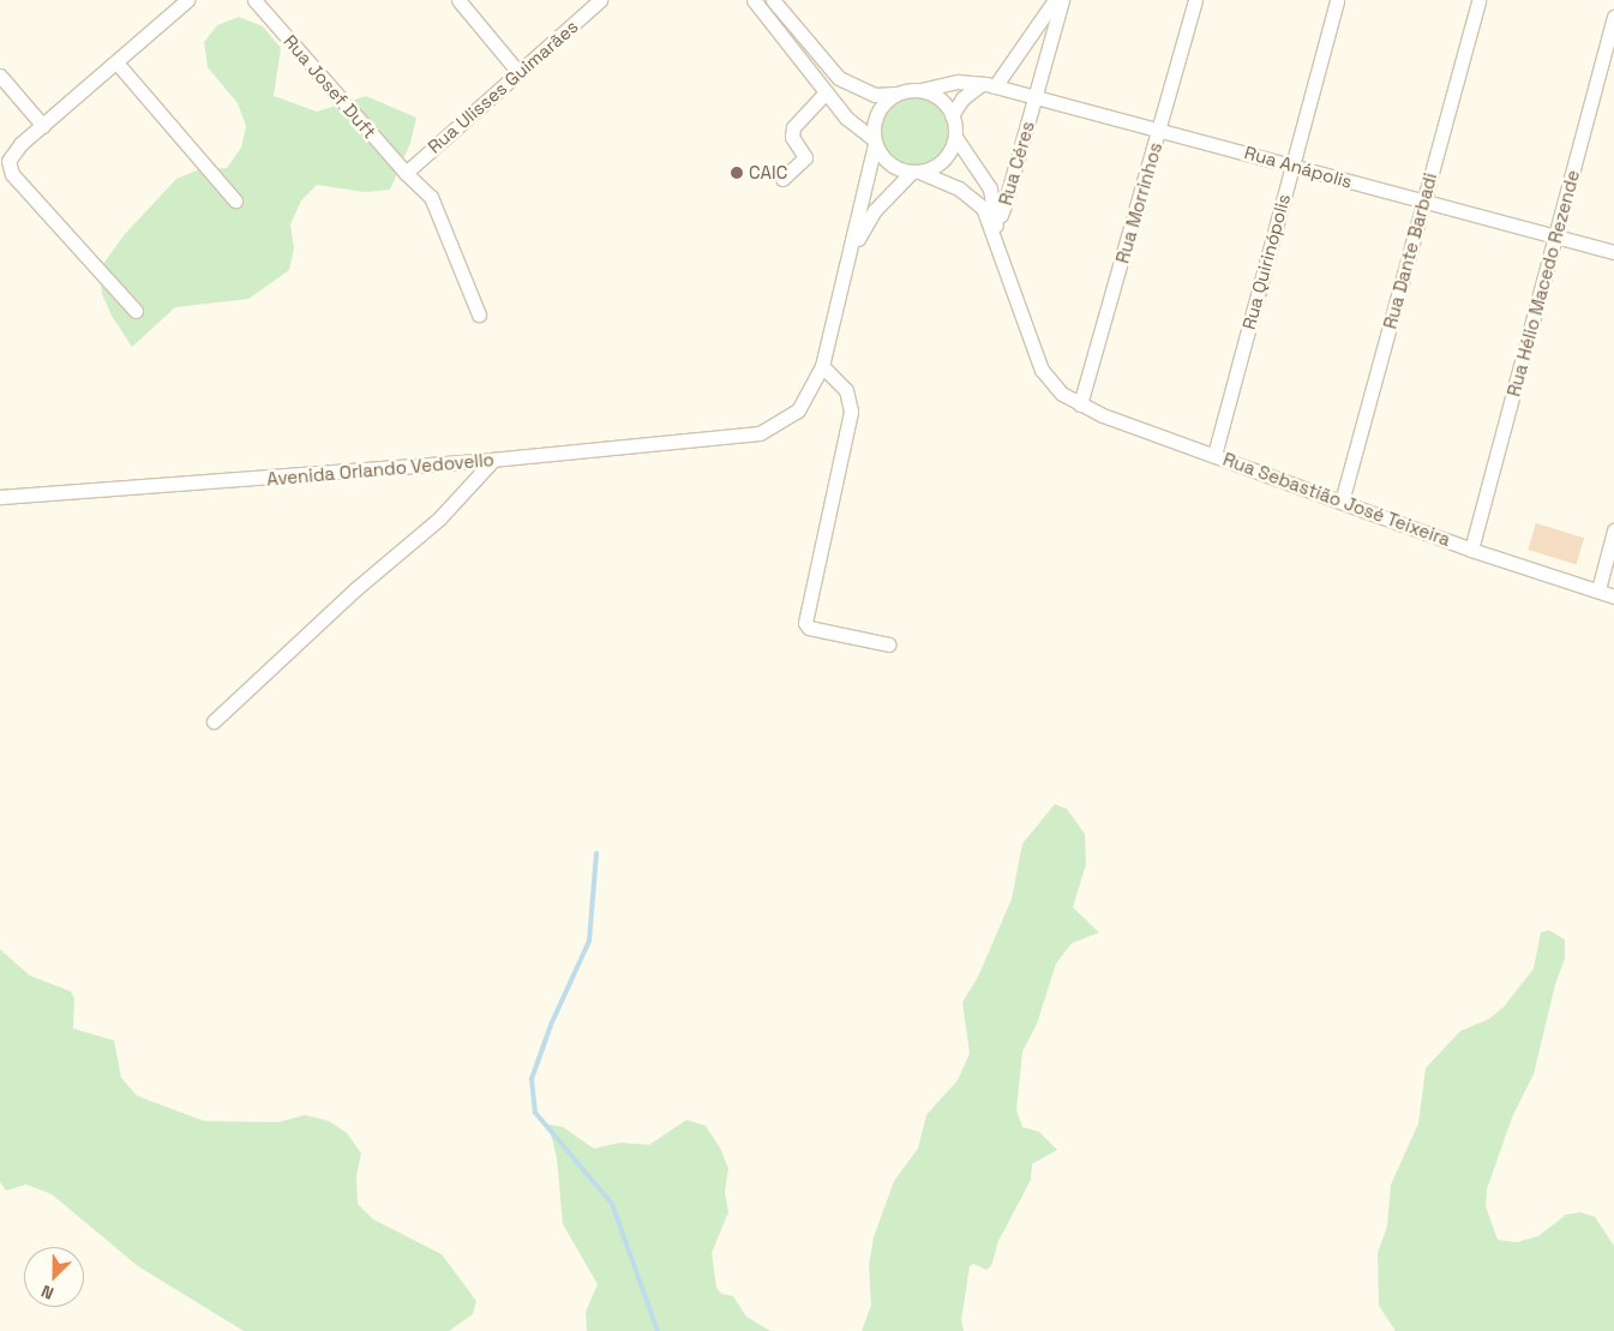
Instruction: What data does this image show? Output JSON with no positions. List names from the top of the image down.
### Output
{
  "streets": {
    "street": [
      "Rua Josef Duft",
      "Rua Ulisses Guimarães",
      "Rua Céres",
      "Rua Anápolis",
      "Rua Morrinhos",
      "Rua Dante Barbadi",
      "Rua Quirinópolis",
      "Rua Hélio Macedo Rezende",
      "Avenida Orlando Vedovello",
      "Rua Sebastião José Teixeira"
    ]
  },
  "crossings": [
    ["Rua Josef Duft", "Rua Ulisses Guimarães"],
    ["Rua Céres", "Rua Anápolis"],
    ["Rua Céres", "Rua Sebastião José Teixeira"],
    ["Rua Anápolis", "Rua Morrinhos"],
    ["Rua Anápolis", "Rua Dante Barbadi"],
    ["Rua Anápolis", "Rua Quirinópolis"],
    ["Rua Anápolis", "Rua Hélio Macedo Rezende"],
    ["Rua Morrinhos", "Rua Sebastião José Teixeira"],
    ["Rua Dante Barbadi", "Rua Sebastião José Teixeira"],
    ["Rua Quirinópolis", "Rua Sebastião José Teixeira"],
    ["Rua Hélio Macedo Rezende", "Rua Sebastião José Teixeira"]
  ],
  "places": ["CAIC"],
  "north": "bottom left"
}
